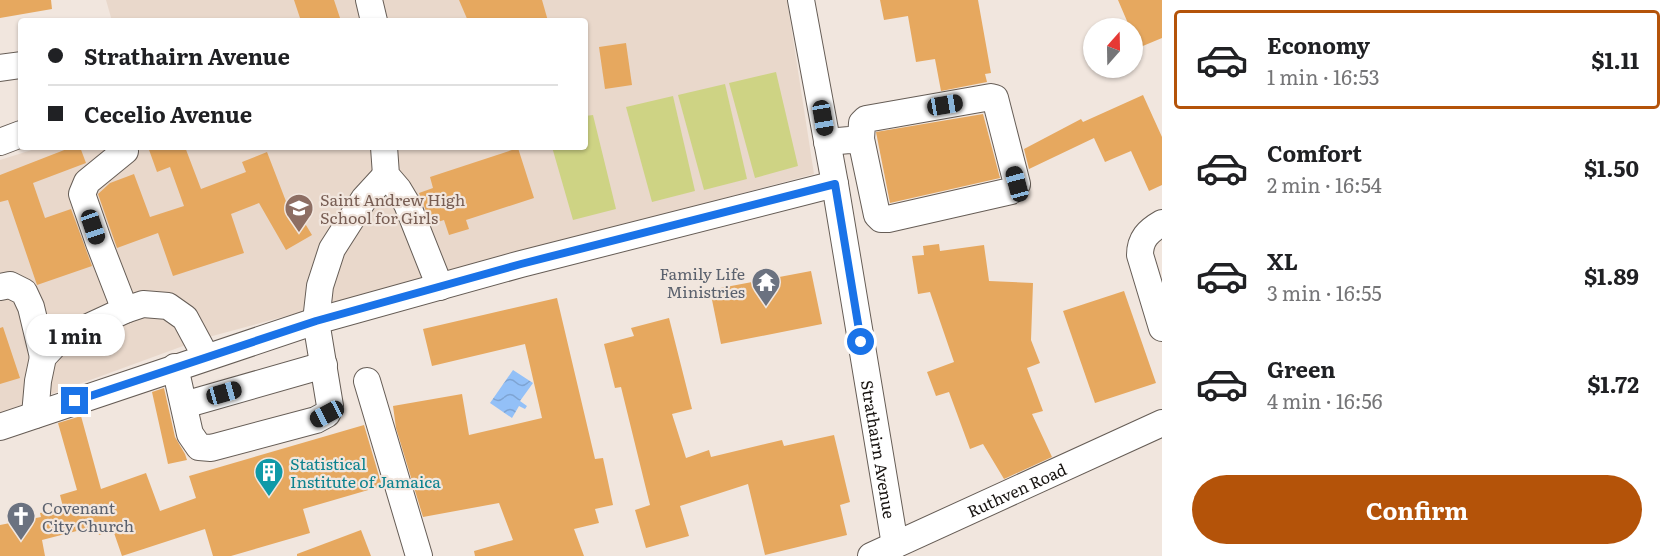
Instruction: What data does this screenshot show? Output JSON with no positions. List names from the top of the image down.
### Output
{
  "streets": {
    "street": ["Strathairn Avenue", "Ruthven Road"]
  },
  "crossings": [
    ["Strathairn Avenue", "Ruthven Road"]
  ],
  "places": {
    "school or university": ["Saint Andrew High School for Girls"],
    "temple": ["Family Life Ministries"],
    "building": ["Statistical Institute of Jamaica"],
    "church": ["Covenant City Church"]
  },
  "north": "top",
  "page": {
    "list": [
      {
        "name": "Economy",
        "note": "1 min · 16:53",
        "value": "$1.11"
      },
      {
        "name": "Comfort",
        "note": "2 min · 16:54",
        "value": "$1.50"
      },
      {
        "name": "XL",
        "note": "3 min · 16:55",
        "value": "$1.89"
      },
      {
        "name": "Green",
        "note": "4 min · 16:56",
        "value": "$1.72"
      }
    ],
    "banner": ["Strathairn Avenue", "Cecelio Avenue"],
    "bubble": "1 min",
    "buttons": "Confirm"
  }
}
